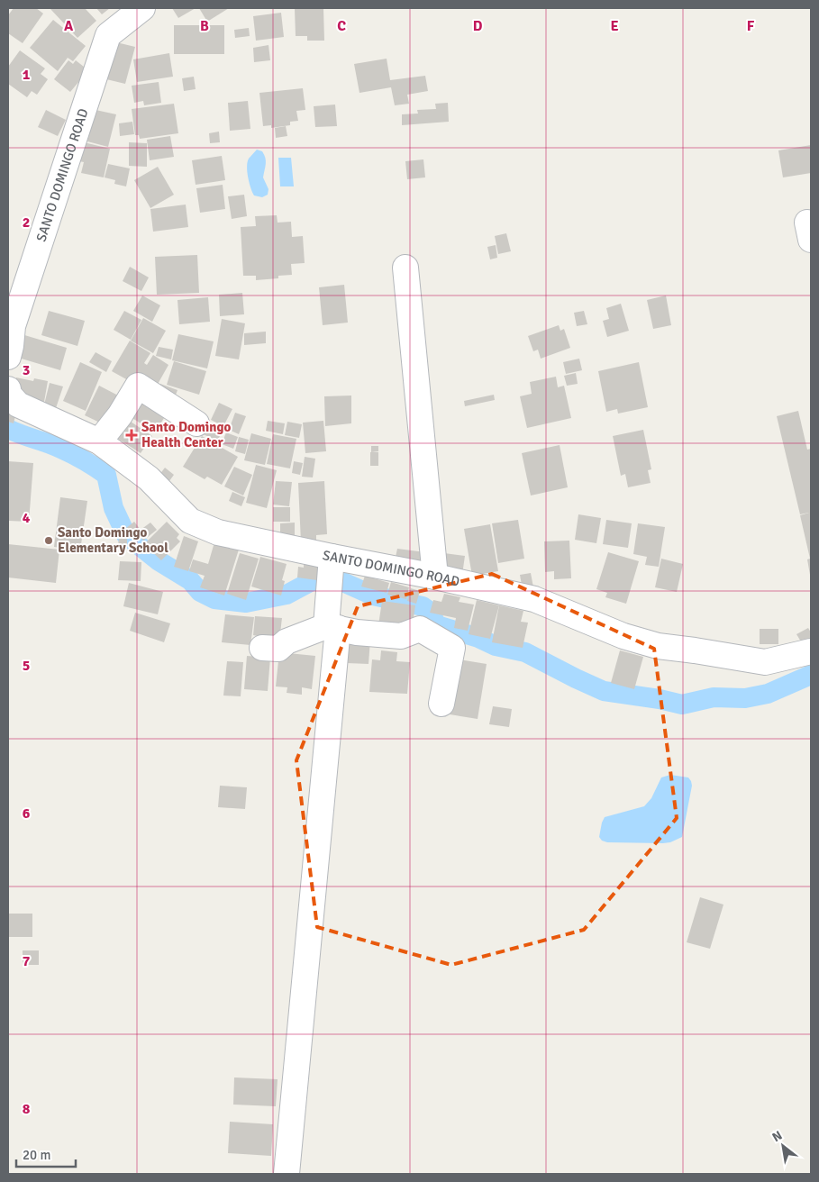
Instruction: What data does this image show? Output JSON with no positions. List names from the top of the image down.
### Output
{
  "streets": {
    "street": ["SANTO DOMINGO ROAD"]
  },
  "places": {
    "health": ["Santo Domingo Health Center"],
    "other": ["Santo Domingo Elementary School"]
  },
  "scale_bar": "20 m",
  "north": "top left",
  "grid": {
    "columns": [
      "A",
      "B",
      "C",
      "D",
      "E",
      "F"
    ],
    "rows": [
      "1",
      "2",
      "3",
      "4",
      "5",
      "6",
      "7",
      "8"
    ]
  }
}
